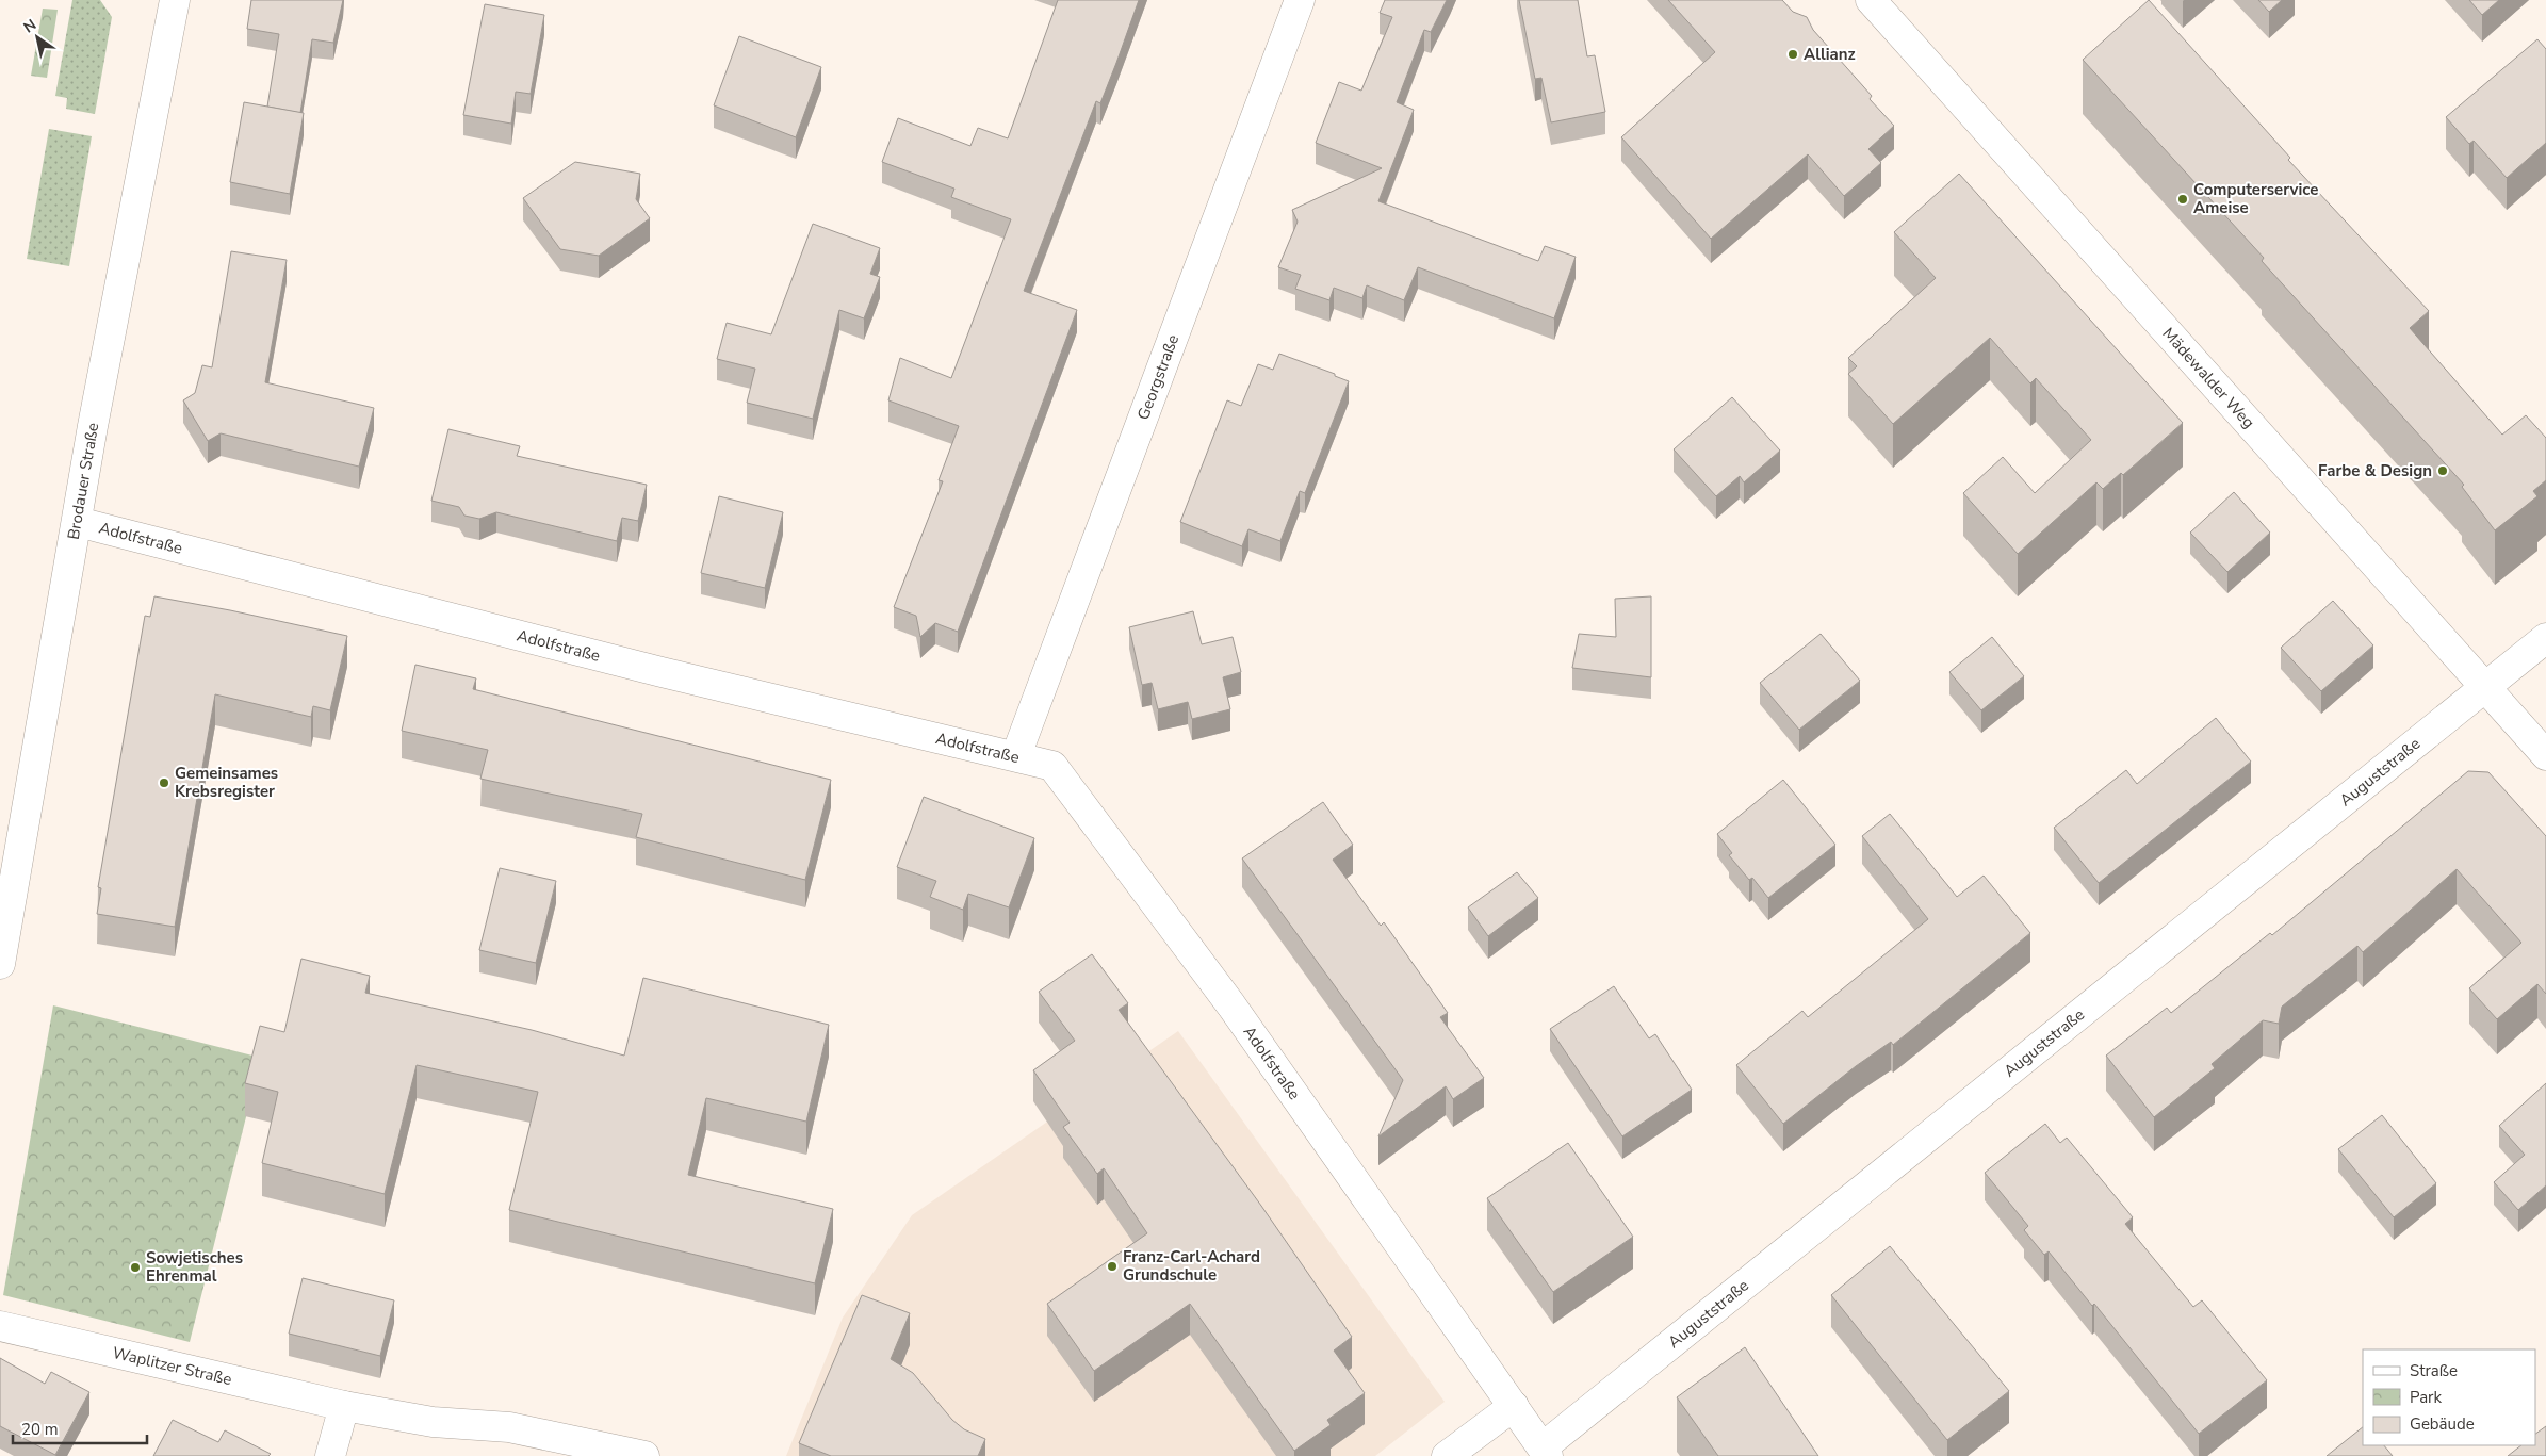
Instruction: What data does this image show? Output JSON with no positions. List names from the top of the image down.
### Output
{
  "streets": {
    "street": [
      "Georgstraße",
      "Mädewalder Weg",
      "Brodauer Straße",
      "Adolfstraße",
      "Auguststraße",
      "Waplitzer Straße"
    ]
  },
  "crossings": [
    ["Georgstraße", "Adolfstraße"],
    ["Mädewalder Weg", "Auguststraße"],
    ["Brodauer Straße", "Adolfstraße"],
    ["Adolfstraße", "Auguststraße"]
  ],
  "places": [
    "Allianz",
    "Computerservice Ameise",
    "Farbe & Design",
    "Gemeinsames Krebsregister",
    "Franz-Carl-Achard Grundschule",
    "Sowjetisches Ehrenmal"
  ],
  "legend": ["Straße", "Park", "Gebäude"],
  "scale_bar": "20 m",
  "north": "top left"
}
